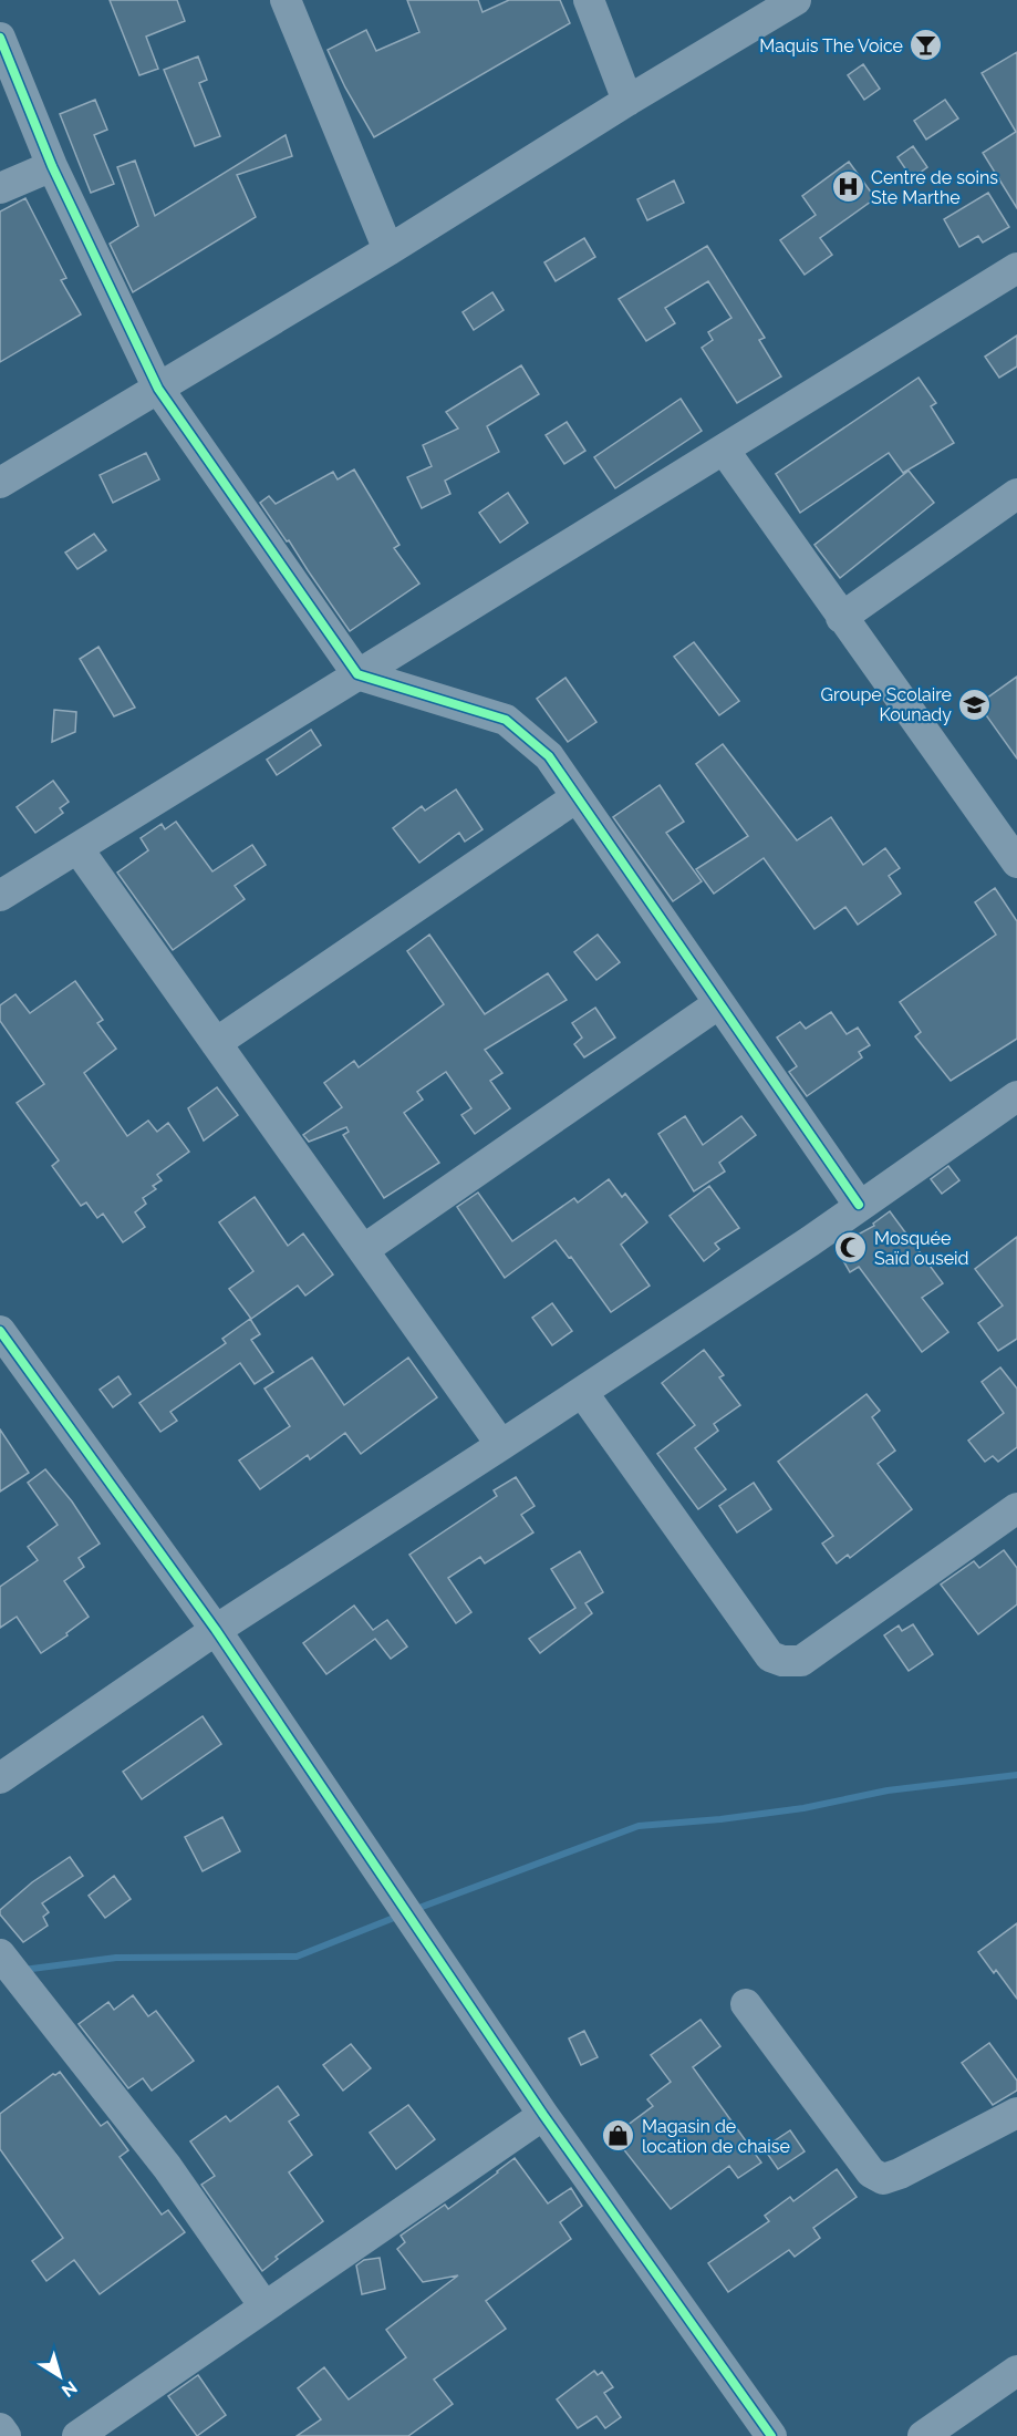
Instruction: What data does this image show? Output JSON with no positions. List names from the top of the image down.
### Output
{
  "places": {
    "bar": ["Maquis The Voice"],
    "hospital": ["Centre de soins Ste Marthe"],
    "school or university": ["Groupe Scolaire Kounady"],
    "mosque": ["Mosquée Saïd ouseid"],
    "shop": ["Magasin de location de chaise"]
  },
  "north": "bottom right"
}
